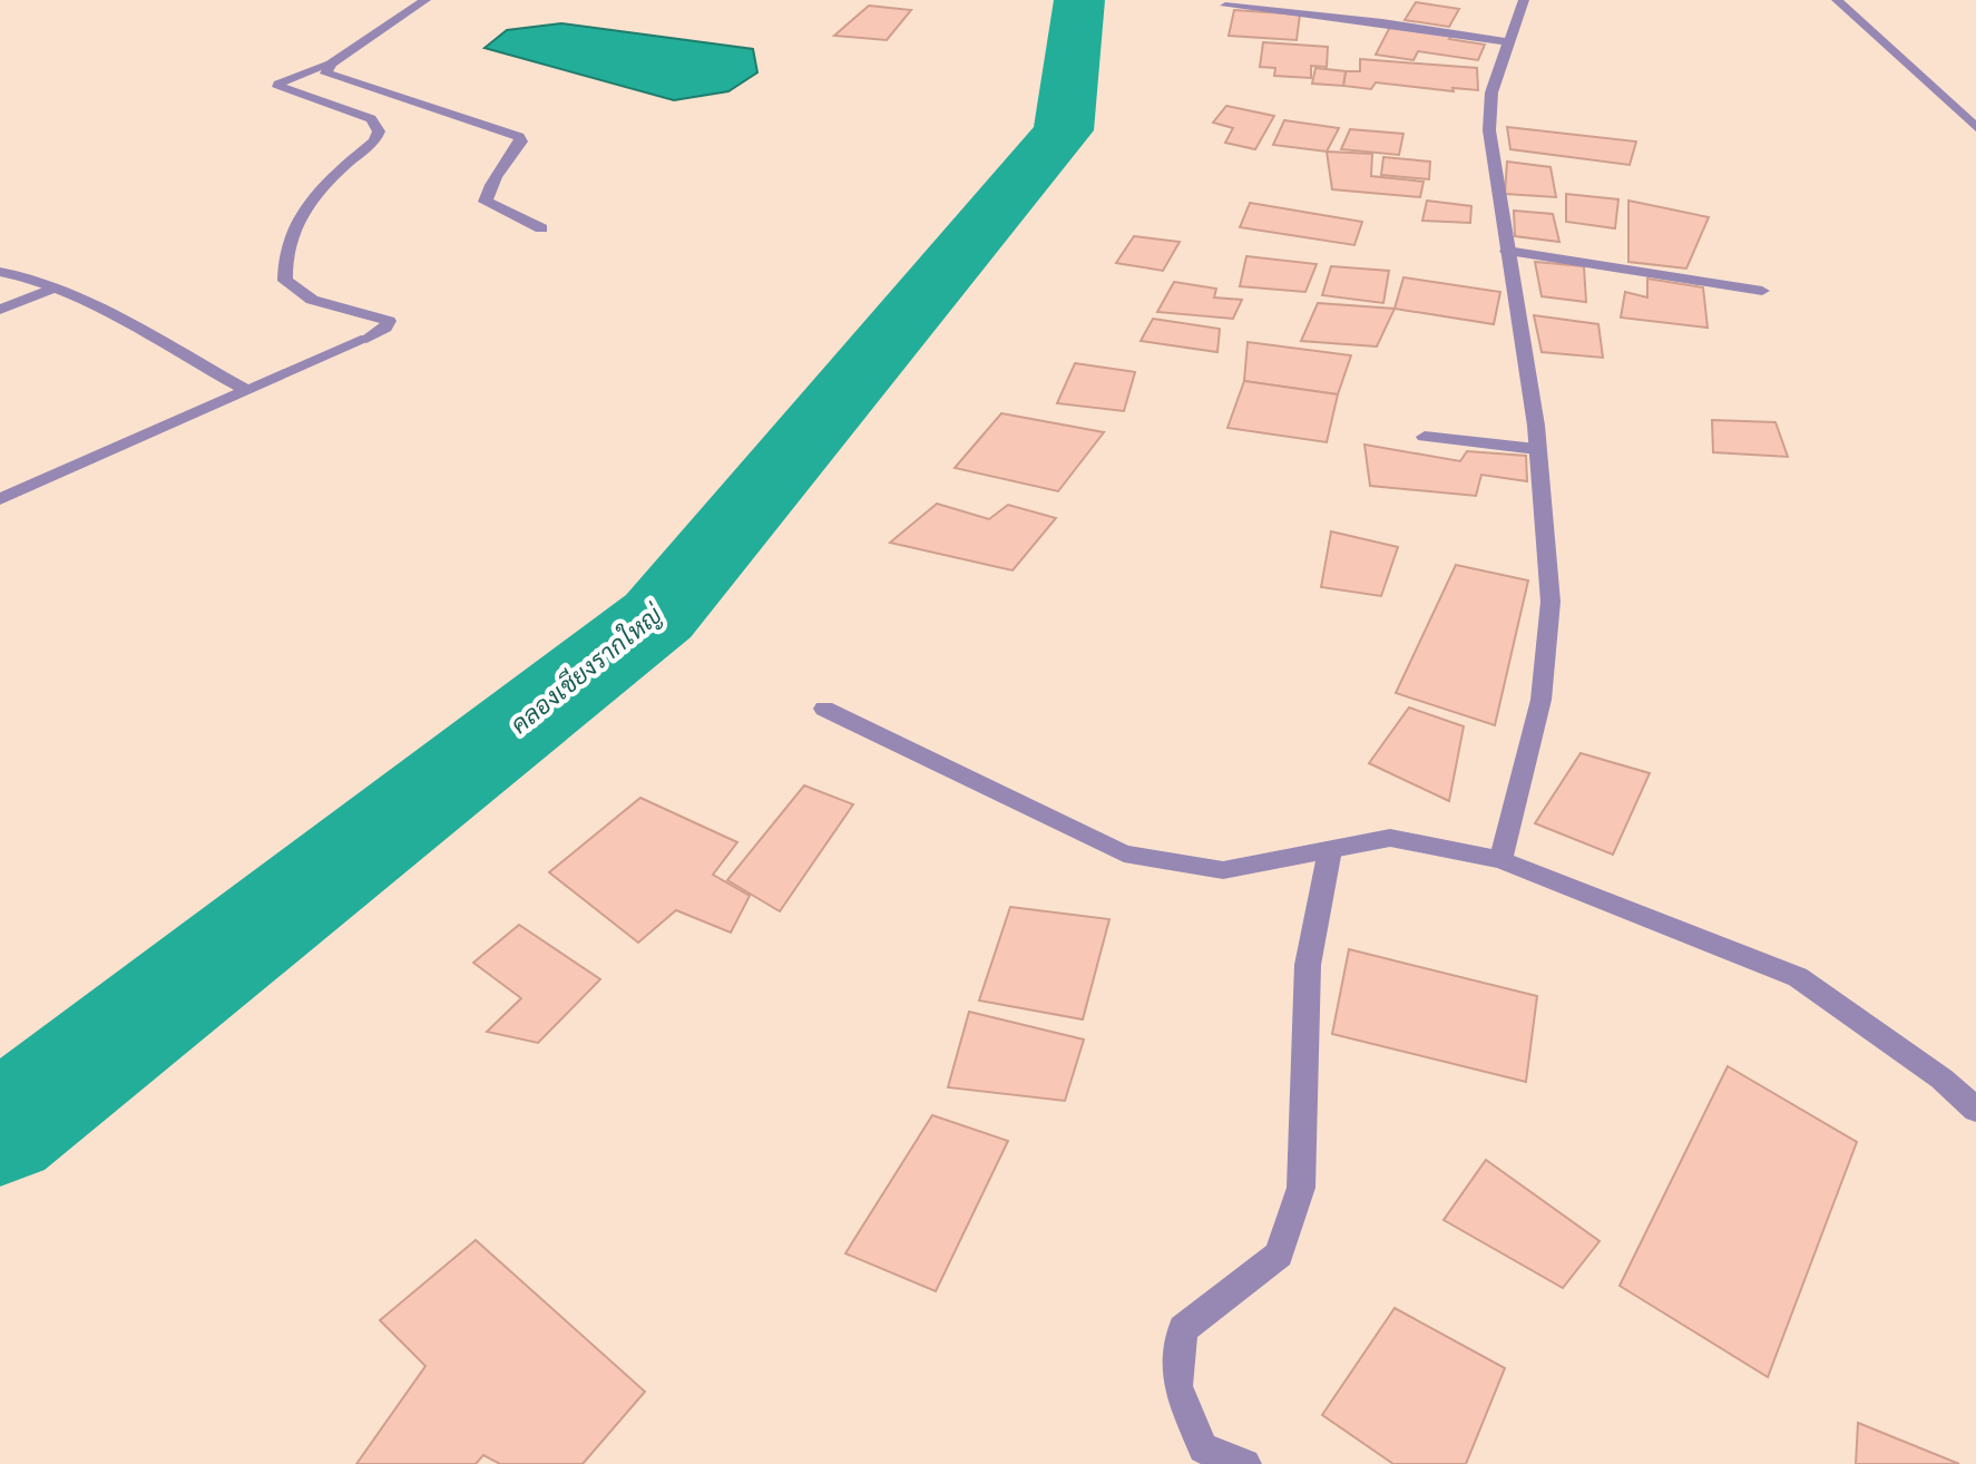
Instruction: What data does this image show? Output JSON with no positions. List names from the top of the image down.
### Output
{
  "water": ["คลองเชียงรากใหญ่"]
}
